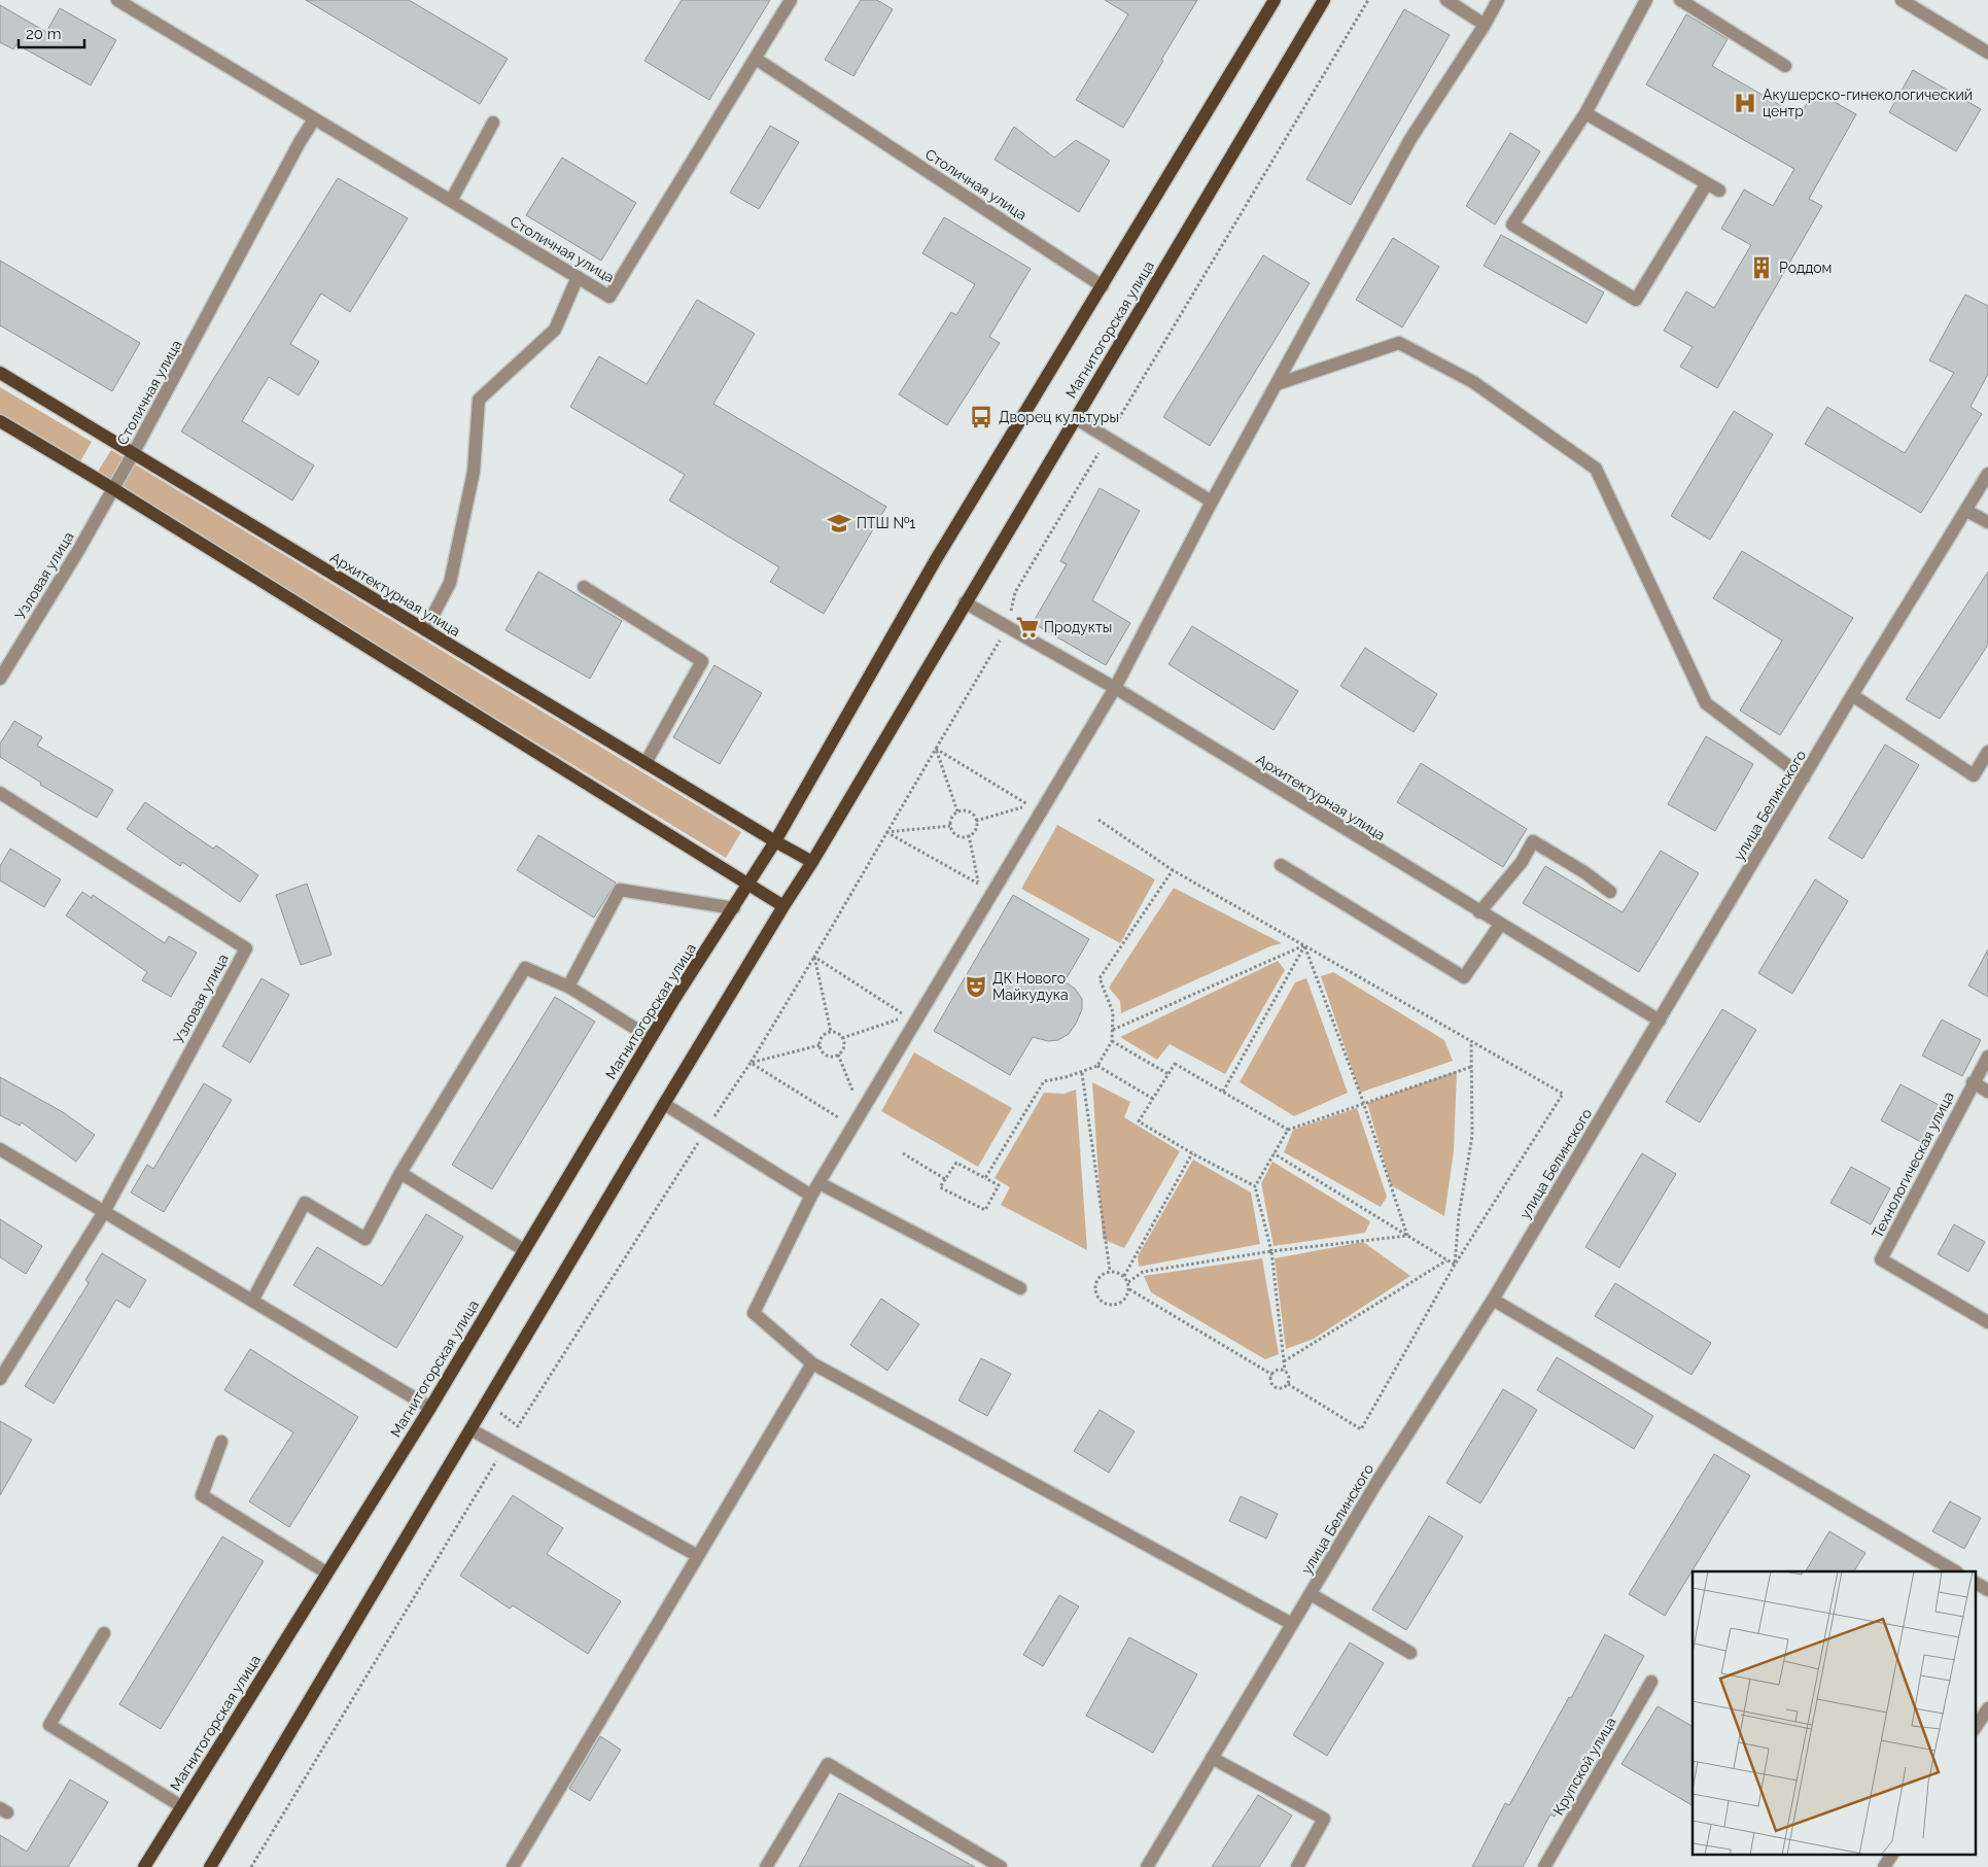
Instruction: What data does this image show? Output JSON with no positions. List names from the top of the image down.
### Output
{
  "streets": {
    "main road": ["Магнитогорская улица", "Архитектурная улица"],
    "street": [
      "Столичная улица",
      "Узловая улица",
      "улица Белинского",
      "Технологическая улица",
      "Крупской улица"
    ]
  },
  "crossings": [
    ["Столичная улица", "Магнитогорская улица"],
    ["Столичная улица", "Узловая улица"],
    ["Столичная улица", "Архитектурная улица"],
    ["Магнитогорская улица", "Архитектурная улица"],
    ["Архитектурная улица", "улица Белинского"]
  ],
  "places": {
    "hospital": ["Акушерско-гинекологический центр"],
    "building": ["Роддом"],
    "bus stop": ["Дворец культуры"],
    "school or university": ["ПТШ №1"],
    "supermarket": ["Продукты"],
    "theatre": ["ДК Нового Майкудука"]
  },
  "scale_bar": "20 m"
}
